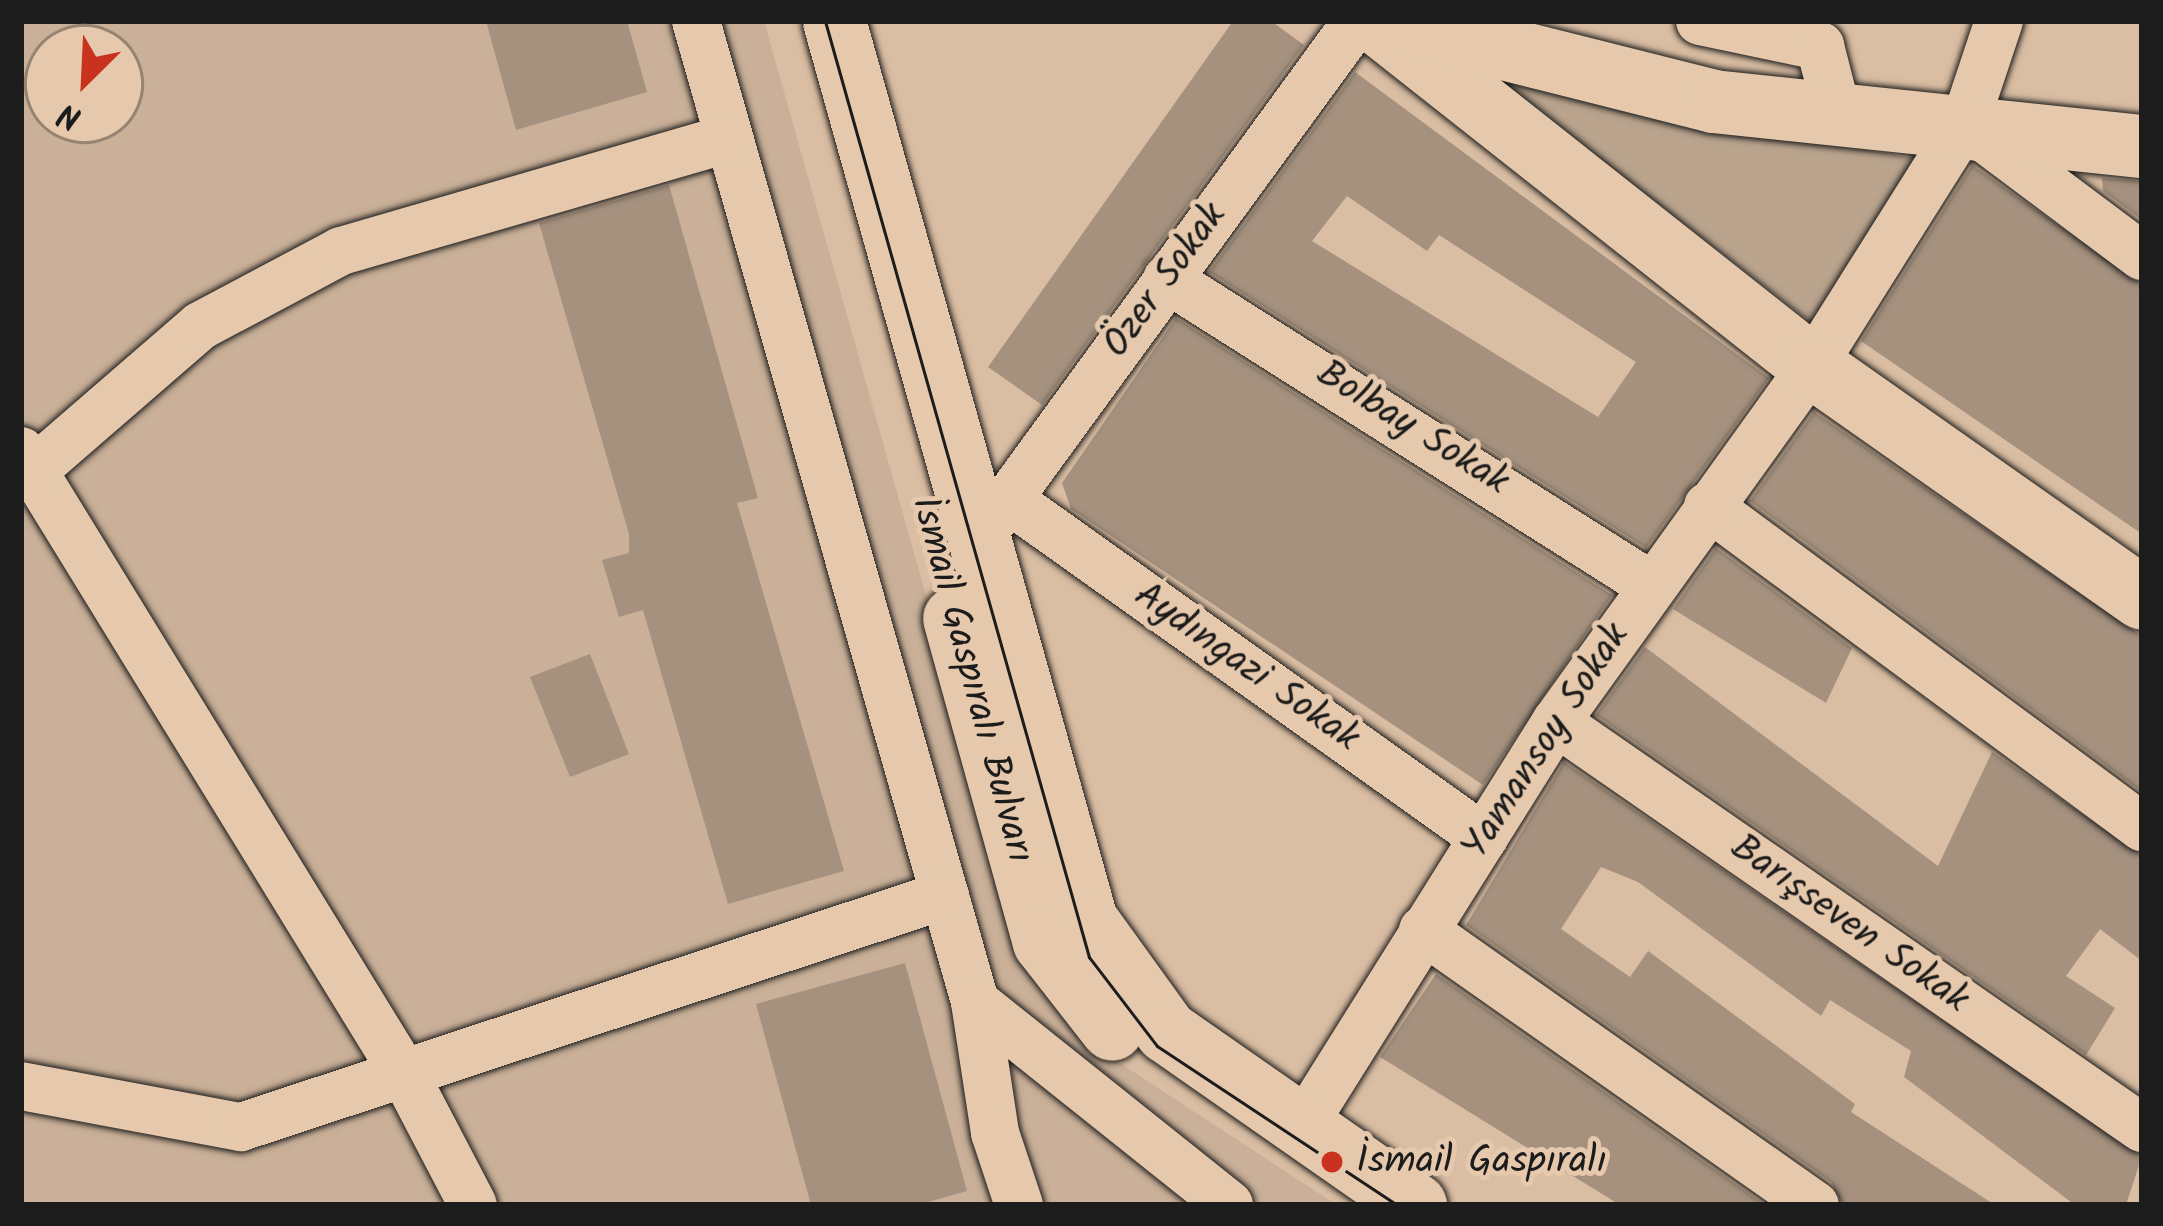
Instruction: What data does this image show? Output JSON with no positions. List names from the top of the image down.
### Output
{
  "streets": {
    "main road": ["İsmail Gaspıralı Bulvarı"],
    "street": [
      "Özer Sokak",
      "Bolbay Sokak",
      "Aydıngazi Sokak",
      "Yamansoy Sokak",
      "Barışseven Sokak"
    ]
  },
  "crossings": [
    ["Özer Sokak", "Bolbay Sokak"],
    ["Özer Sokak", "Aydıngazi Sokak"],
    ["Bolbay Sokak", "Yamansoy Sokak"],
    ["Aydıngazi Sokak", "Yamansoy Sokak"],
    ["Yamansoy Sokak", "Barışseven Sokak"]
  ],
  "places": ["İsmail Gaspıralı"],
  "north": "bottom left"
}
